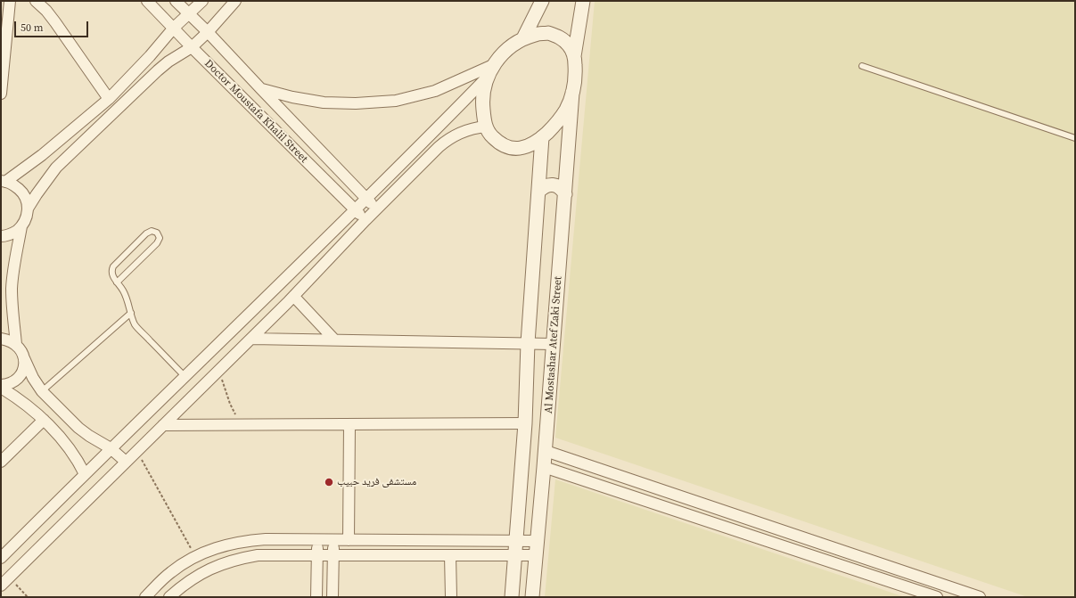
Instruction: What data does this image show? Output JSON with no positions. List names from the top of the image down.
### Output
{
  "streets": {
    "street": ["Doctor Moustafa Khalil Street", "Al Mostashar Atef Zaki Street"]
  },
  "places": ["مستشفى فريد حبيب"],
  "scale_bar": "50 m"
}
